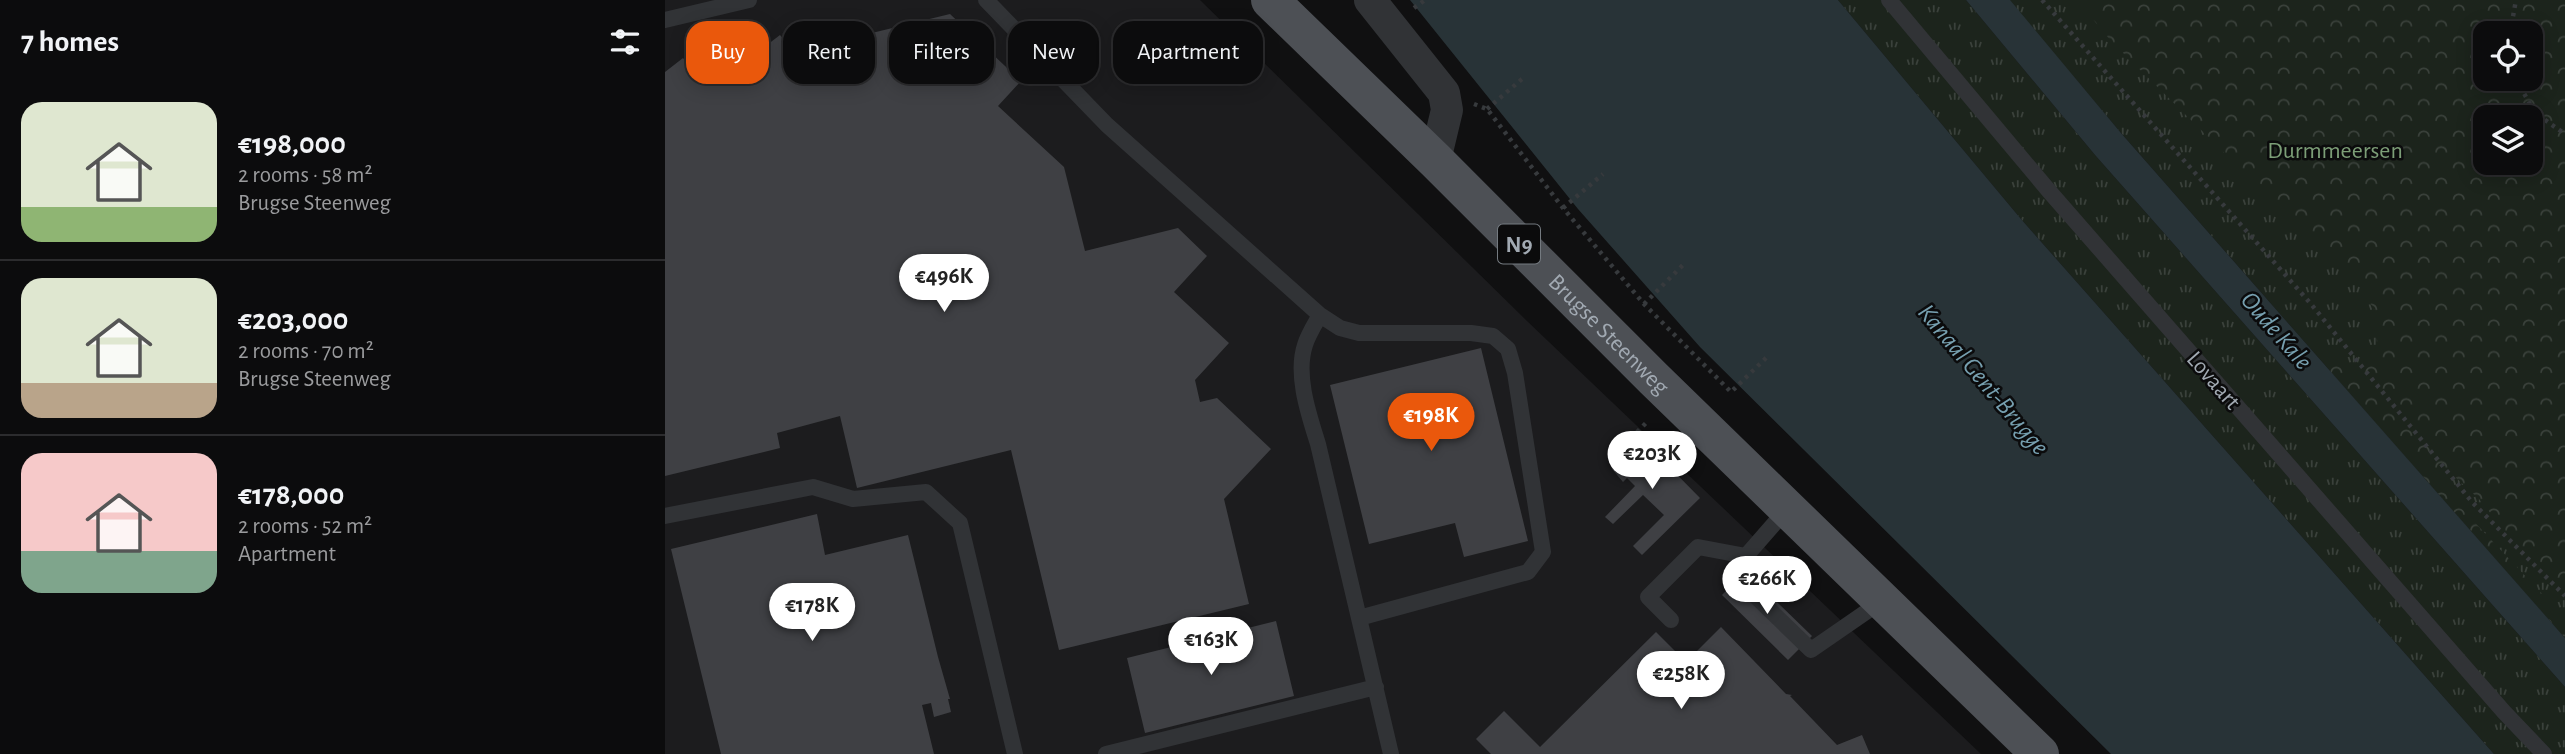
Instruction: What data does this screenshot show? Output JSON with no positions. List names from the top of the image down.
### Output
{
  "streets": {
    "main road": ["N9", "Brugse Steenweg"],
    "lane": ["Lovaart"]
  },
  "water": ["Oude Kale", "Kanaal Gent-Brugge"],
  "parks": ["Durmmeersen"],
  "page": {
    "heading": "7 homes",
    "chip": [
      "Buy",
      "Rent",
      "Filters",
      "New",
      "Apartment"
    ],
    "list": [
      {
        "name": "€198,000",
        "note": "2 rooms · 58 m² · Brugse Steenweg"
      },
      {
        "name": "€203,000",
        "note": "2 rooms · 70 m² · Brugse Steenweg"
      },
      {
        "name": "€178,000",
        "note": "2 rooms · 52 m² · Apartment"
      }
    ],
    "price": [
      "€496K",
      "€198K",
      "€203K",
      "€266K",
      "€178K",
      "€163K",
      "€258K"
    ]
  }
}
